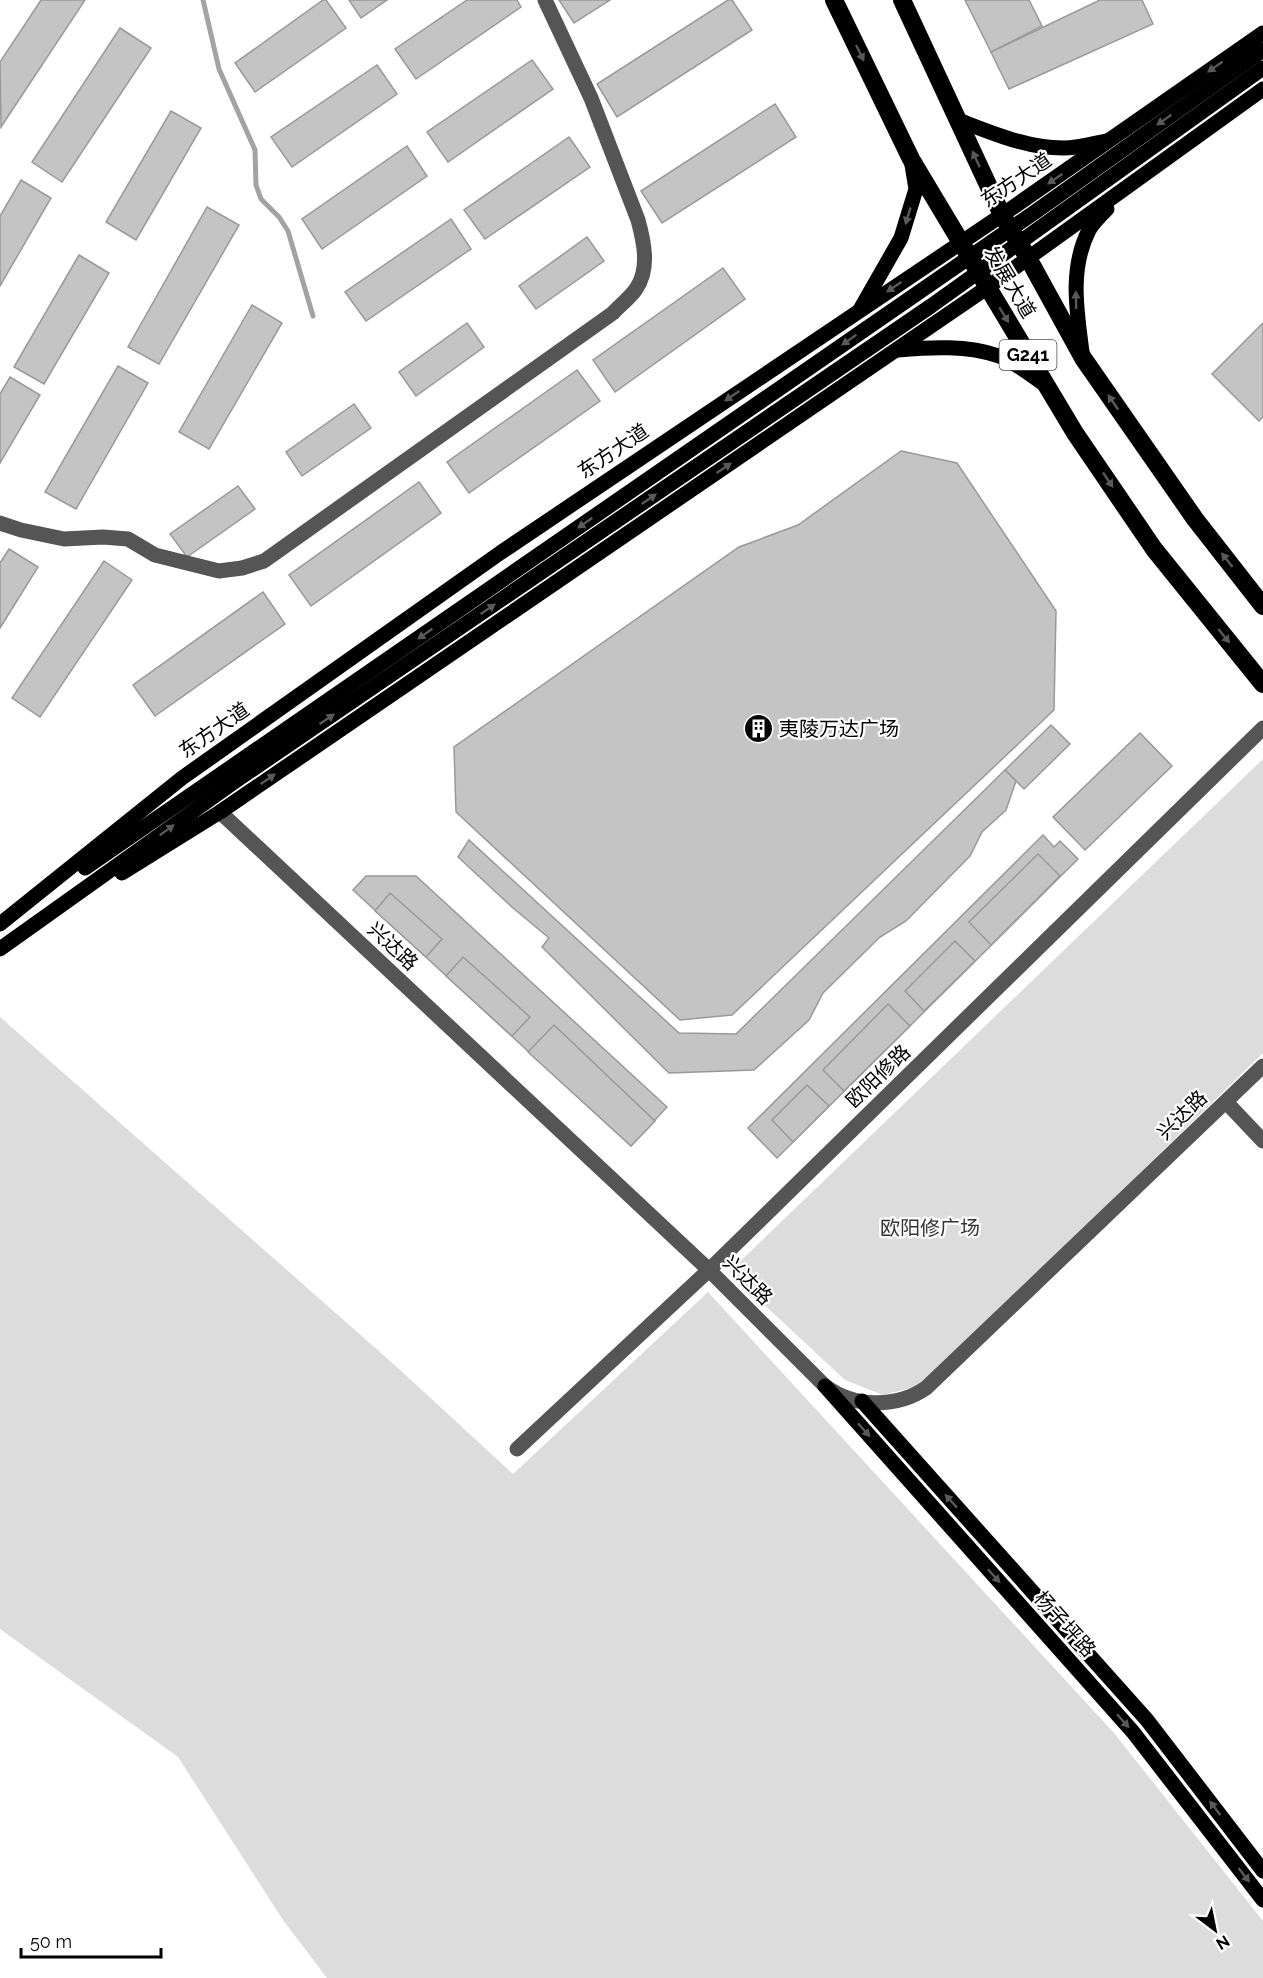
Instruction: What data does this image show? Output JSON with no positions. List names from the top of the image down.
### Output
{
  "streets": {
    "highway": ["发展大道", "G241"],
    "main road": ["东方大道", "杨子坪路"],
    "street": ["兴达路", "欧阳修路"]
  },
  "crossings": [
    ["东方大道", "发展大道"],
    ["兴达路", "欧阳修路"],
    ["兴达路", "杨子坪路"]
  ],
  "parks": ["欧阳修广场"],
  "places": {
    "building": ["夷陵万达广场"]
  },
  "scale_bar": "50 m",
  "north": "bottom right"
}
